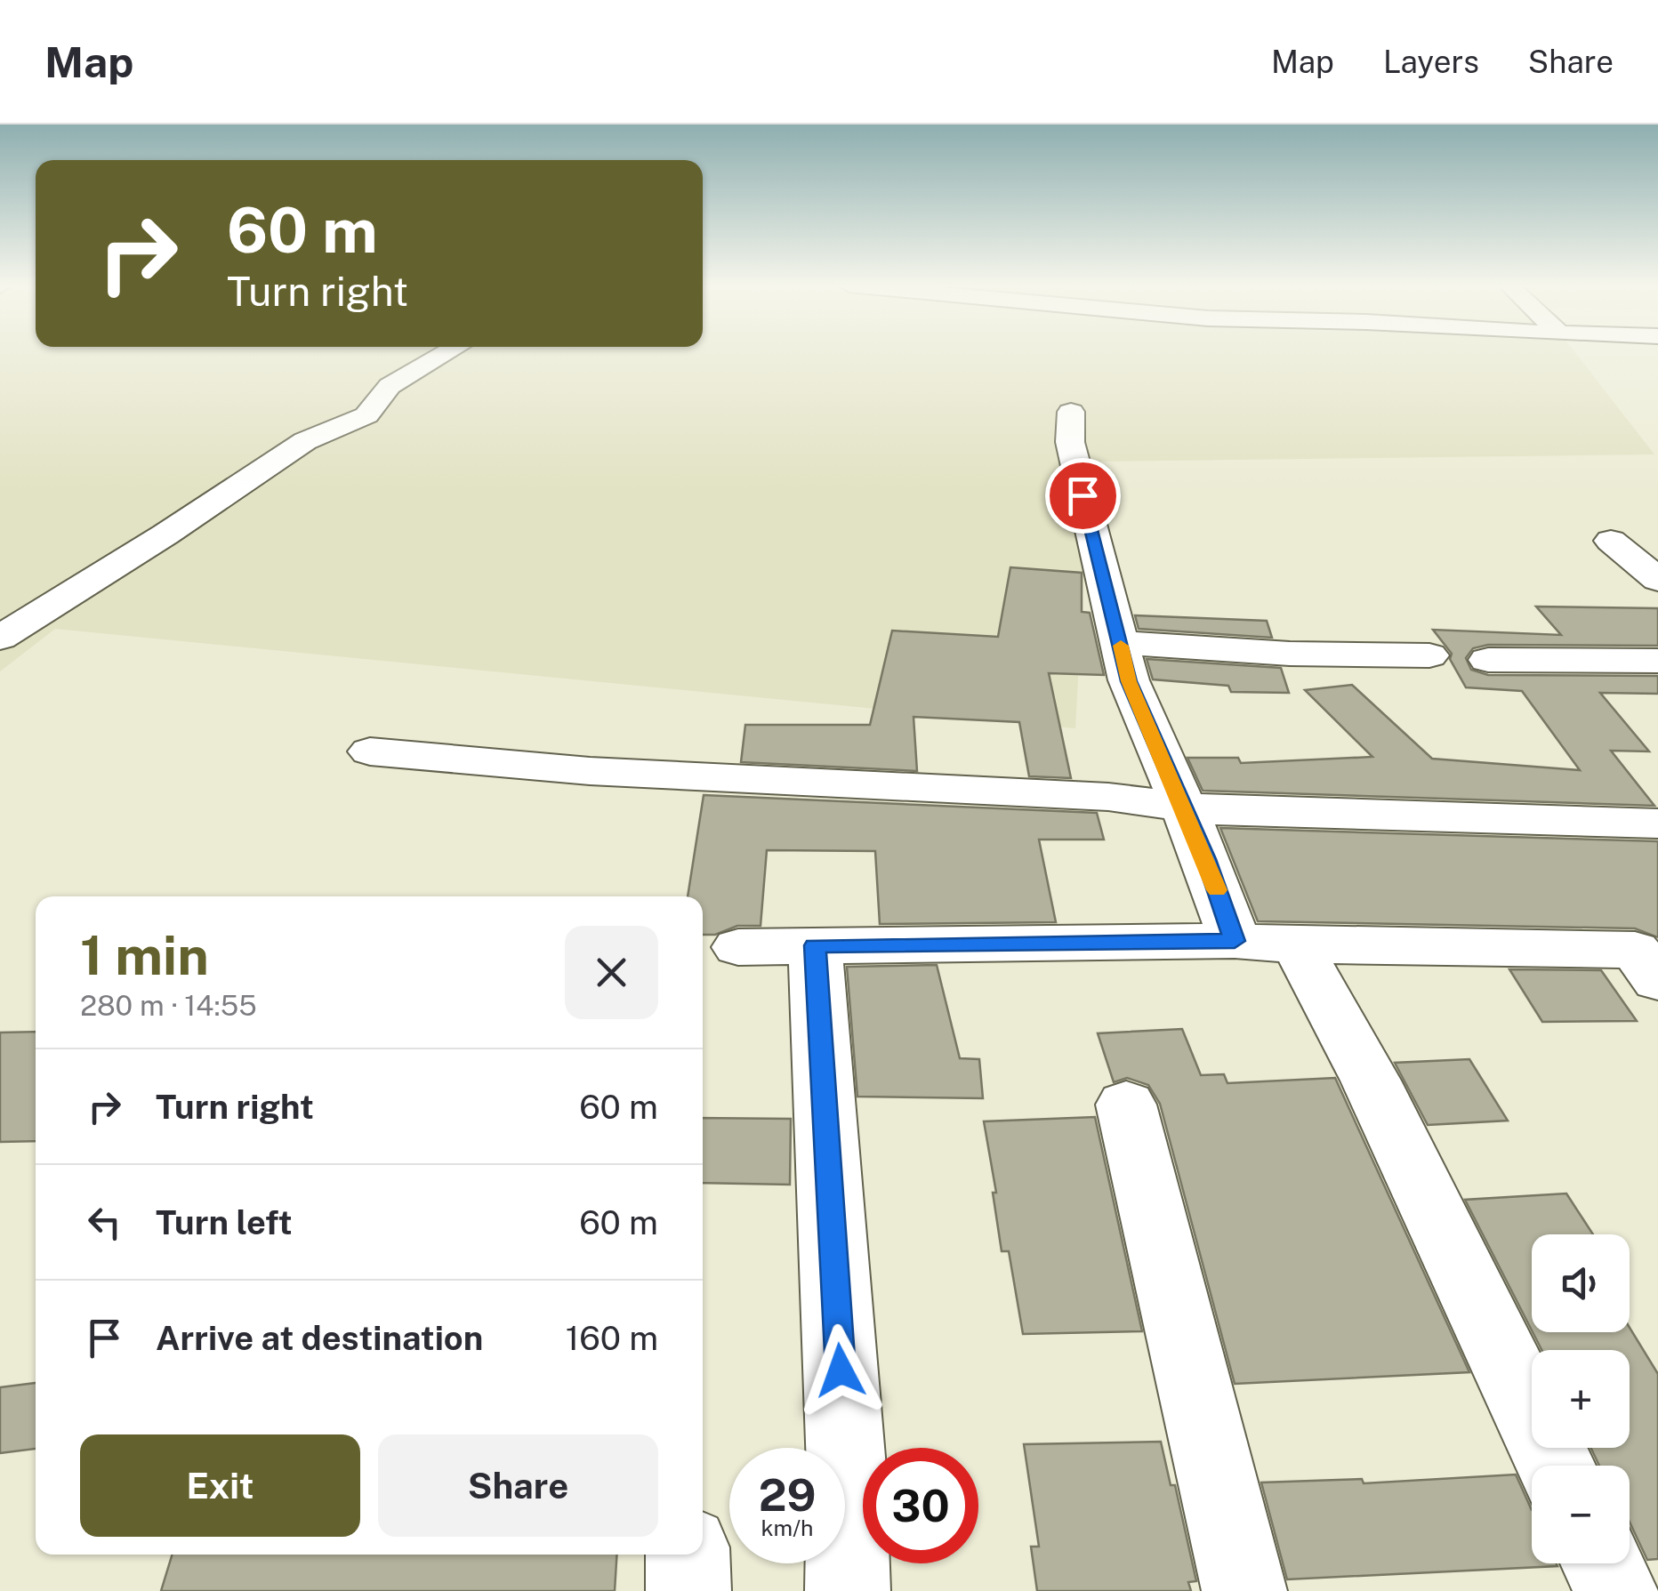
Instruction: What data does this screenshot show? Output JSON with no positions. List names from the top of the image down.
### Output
{
  "page": {
    "header": "Map",
    "nav": ["Map", "Layers", "Share"],
    "turn": ["60 m", "Turn right"],
    "heading": ["1 min", "280 m · 14:55"],
    "list": [
      {
        "name": "Turn right",
        "value": "60 m"
      },
      {
        "name": "Turn left",
        "value": "60 m"
      },
      {
        "name": "Arrive at destination",
        "value": "160 m"
      }
    ],
    "map_buttons": ["+", "−"],
    "buttons": ["Exit", "Share"],
    "speed": "29 km/h",
    "limit": "30"
  }
}
